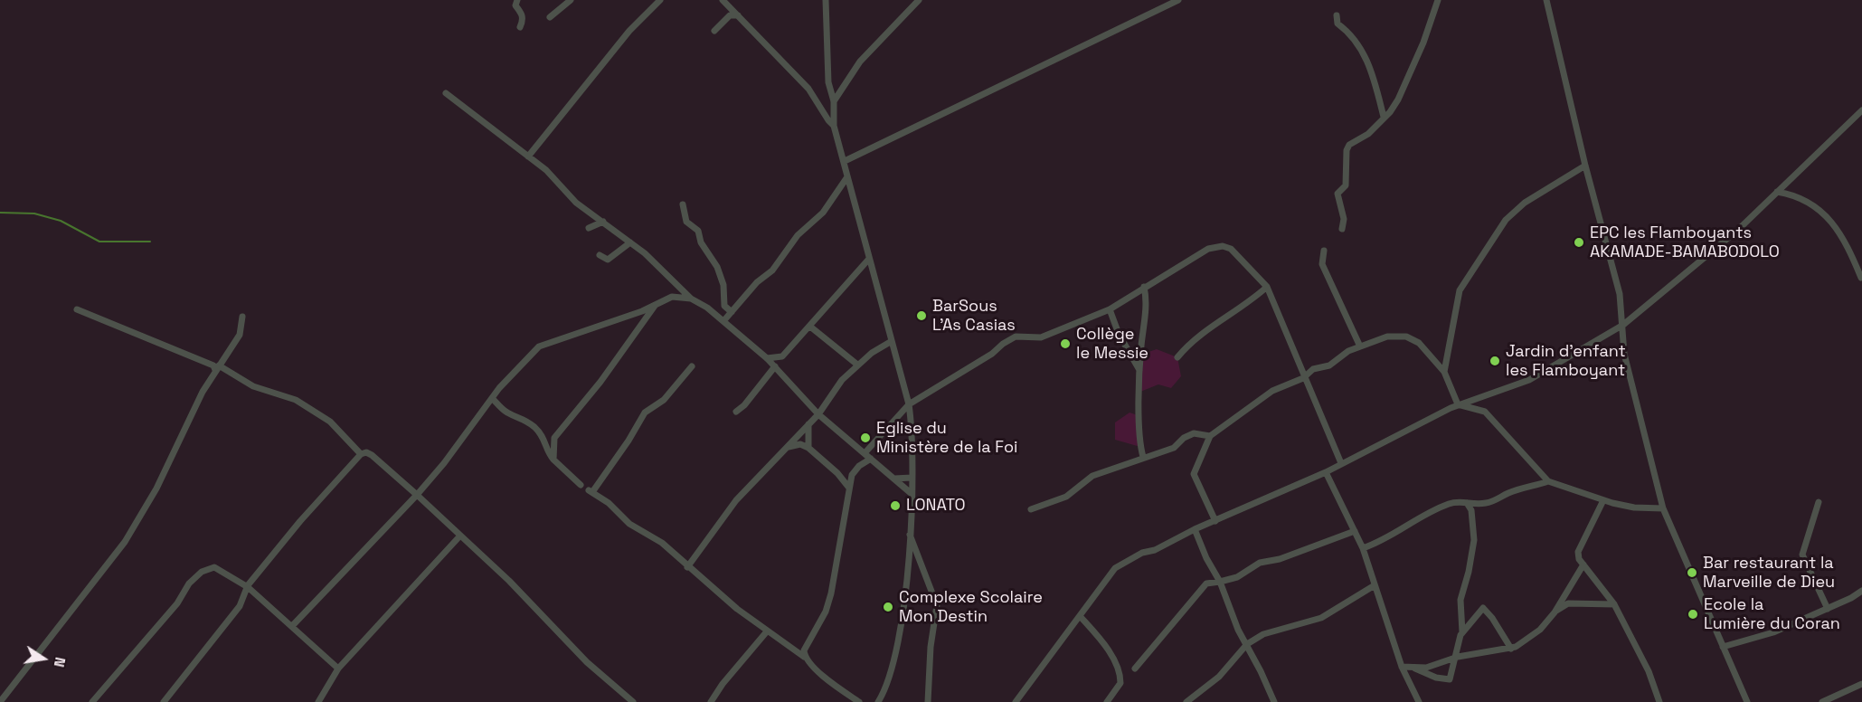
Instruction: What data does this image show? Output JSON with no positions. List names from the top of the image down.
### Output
{
  "places": [
    "EPC les Flamboyants AKAMADE-BAMABODOLO",
    "BarSous L'As Casias",
    "Collège le Messie",
    "Jardin d'enfant les Flamboyant",
    "Eglise du Ministère de la Foi",
    "LONATO",
    "Bar restaurant la Marveille de Dieu",
    "Complexe Scolaire Mon Destin",
    "Ecole la Lumière du Coran"
  ],
  "north": "right"
}
